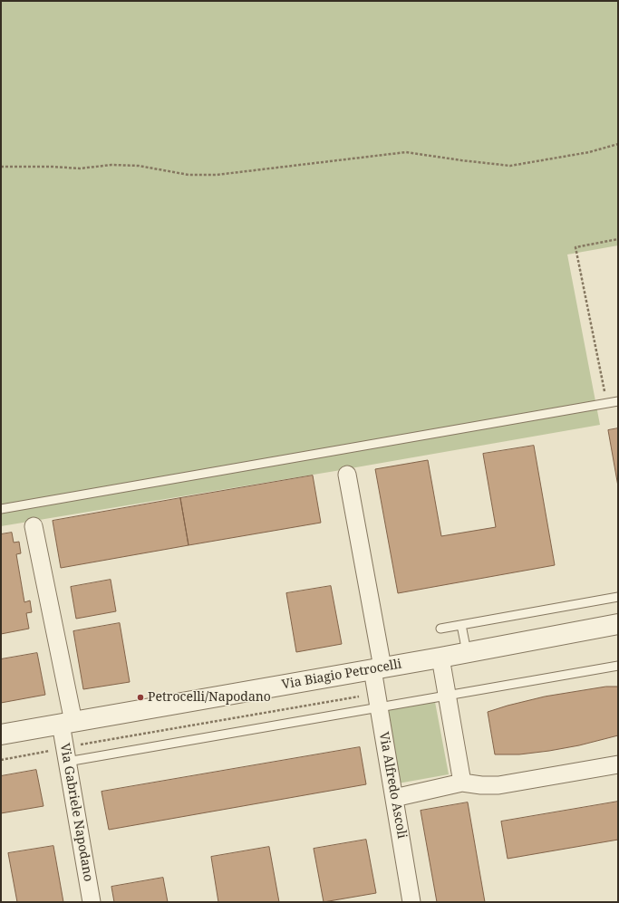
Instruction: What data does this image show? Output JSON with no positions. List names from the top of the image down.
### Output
{
  "streets": {
    "street": ["Via Biagio Petrocelli", "Via Alfredo Ascoli", "Via Gabriele Napodano"]
  },
  "crossings": [
    ["Via Biagio Petrocelli", "Via Alfredo Ascoli"],
    ["Via Biagio Petrocelli", "Via Gabriele Napodano"]
  ],
  "places": ["Petrocelli/Napodano"]
}
